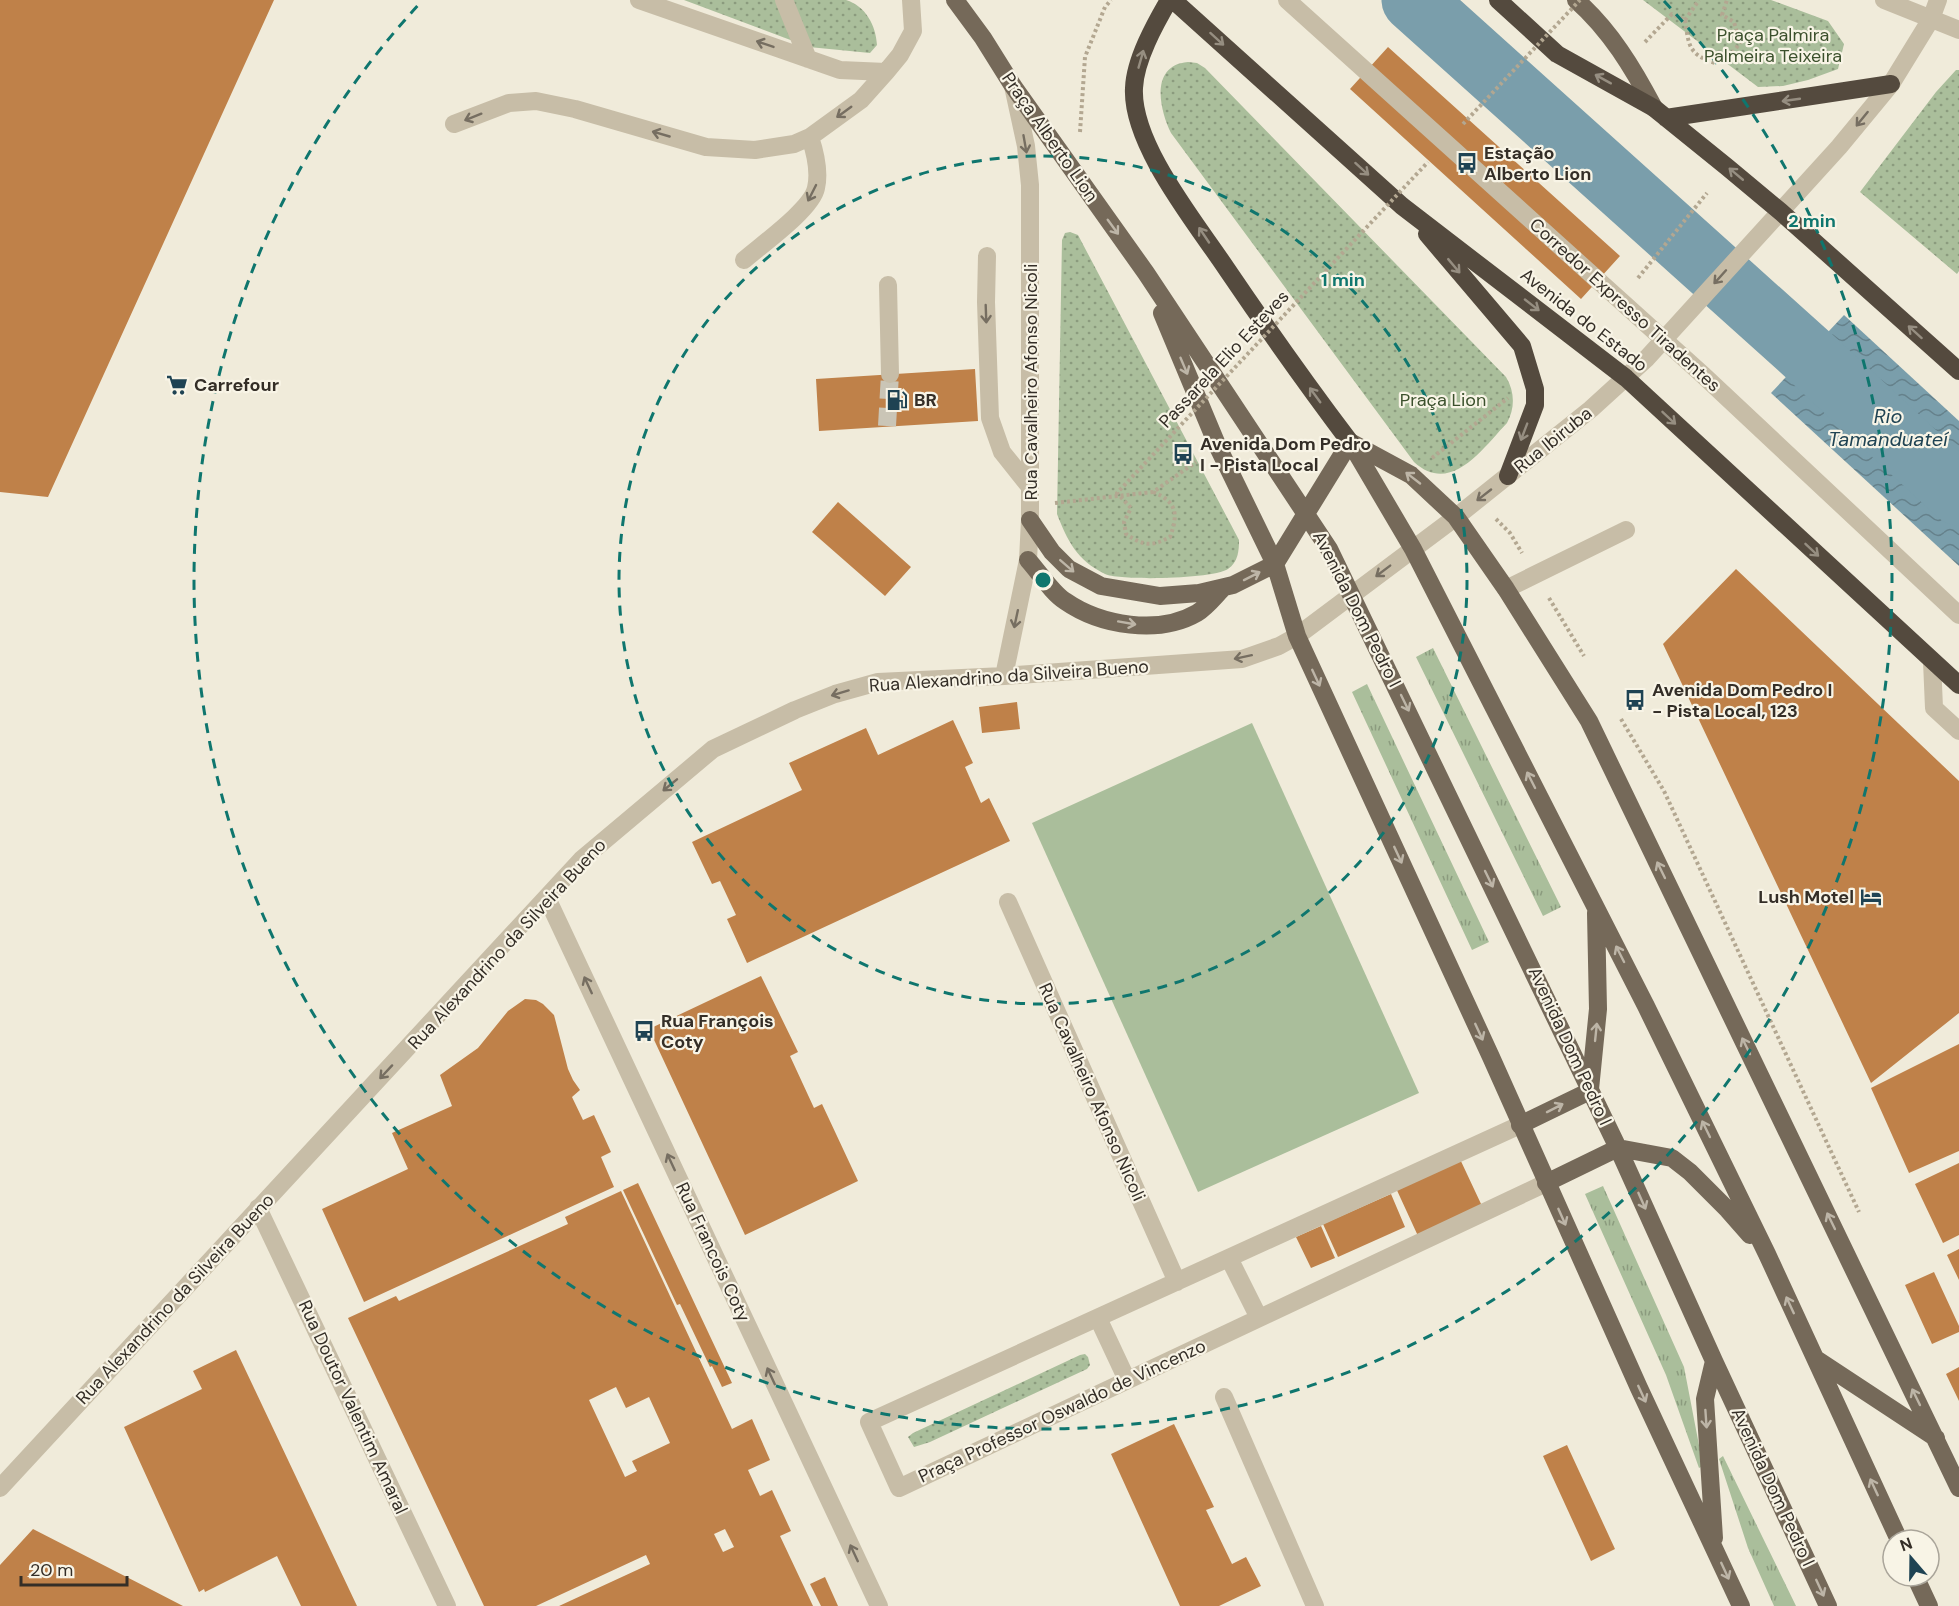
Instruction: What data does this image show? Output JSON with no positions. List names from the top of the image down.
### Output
{
  "streets": {
    "highway": ["Avenida do Estado"],
    "main road": ["Praça Alberto Lion", "Avenida Dom Pedro I"],
    "street": [
      "Corredor Expresso Tiradentes",
      "Rua Cavalheiro Afonso Nicoli",
      "Rua Ibiruba",
      "Rua Alexandrino da Silveira Bueno",
      "Rua Francois Coty",
      "Rua Doutor Valentim Amaral",
      "Praça Professor Oswaldo de Vincenzo"
    ],
    "path": ["Passarela Elio Esteves"]
  },
  "crossings": [
    ["Praça Alberto Lion", "Rua Cavalheiro Afonso Nicoli"],
    ["Praça Alberto Lion", "Avenida Dom Pedro I"],
    ["Avenida do Estado", "Rua Ibiruba"],
    ["Rua Cavalheiro Afonso Nicoli", "Rua Alexandrino da Silveira Bueno"],
    ["Rua Cavalheiro Afonso Nicoli", "Praça Professor Oswaldo de Vincenzo"],
    ["Rua Ibiruba", "Avenida Dom Pedro I"],
    ["Rua Ibiruba", "Rua Alexandrino da Silveira Bueno"],
    ["Rua Alexandrino da Silveira Bueno", "Rua Francois Coty"],
    ["Rua Alexandrino da Silveira Bueno", "Rua Doutor Valentim Amaral"]
  ],
  "one_way": [
    "Praça Alberto Lion",
    "Avenida do Estado",
    "Rua Ibiruba",
    "Rua Alexandrino da Silveira Bueno",
    "Rua Francois Coty"
  ],
  "water": ["Rio Tamanduateí"],
  "parks": ["Praça Palmira Palmeira Teixeira", "Praça Lion"],
  "places": {
    "bus stop": [
      "Estação Alberto Lion",
      "Avenida Dom Pedro I - Pista Local",
      "Avenida Dom Pedro I - Pista Local, 123",
      "Rua François Coty"
    ],
    "supermarket": ["Carrefour"],
    "fuel station": ["BR"],
    "hotel": ["Lush Motel"]
  },
  "scale_bar": "20 m",
  "north": "top",
  "rings": ["2 min", "1 min"]
}
